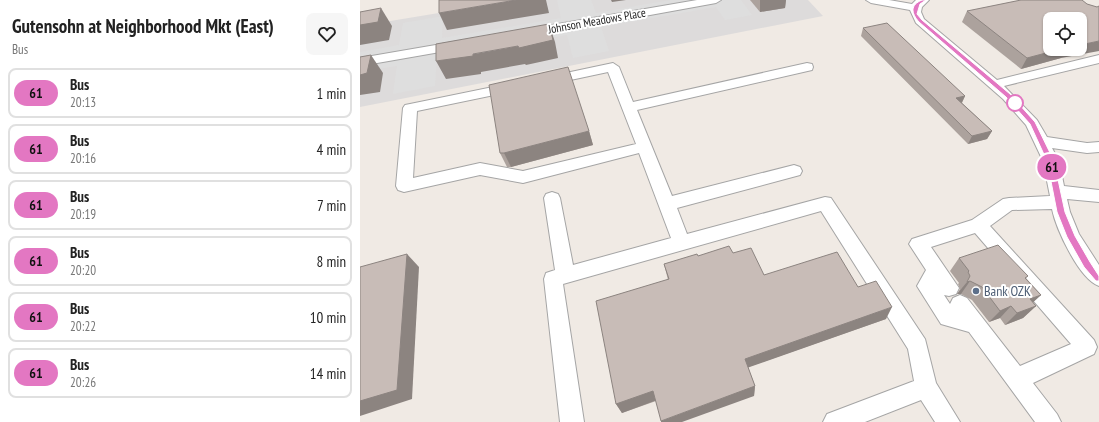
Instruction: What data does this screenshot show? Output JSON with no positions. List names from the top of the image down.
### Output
{
  "streets": {
    "street": ["Johnson Meadows Place"]
  },
  "places": ["Bank OZK"],
  "lines": ["bus line 61"],
  "page": {
    "heading": ["Gutensohn at Neighborhood Mkt (East)", "Bus"],
    "on_map": "61",
    "list": [
      {
        "mark": "61",
        "name": "Bus",
        "note": "20:13",
        "value": "1 min"
      },
      {
        "mark": "61",
        "name": "Bus",
        "note": "20:16",
        "value": "4 min"
      },
      {
        "mark": "61",
        "name": "Bus",
        "note": "20:19",
        "value": "7 min"
      },
      {
        "mark": "61",
        "name": "Bus",
        "note": "20:20",
        "value": "8 min"
      },
      {
        "mark": "61",
        "name": "Bus",
        "note": "20:22",
        "value": "10 min"
      },
      {
        "mark": "61",
        "name": "Bus",
        "note": "20:26",
        "value": "14 min"
      }
    ]
  }
}
